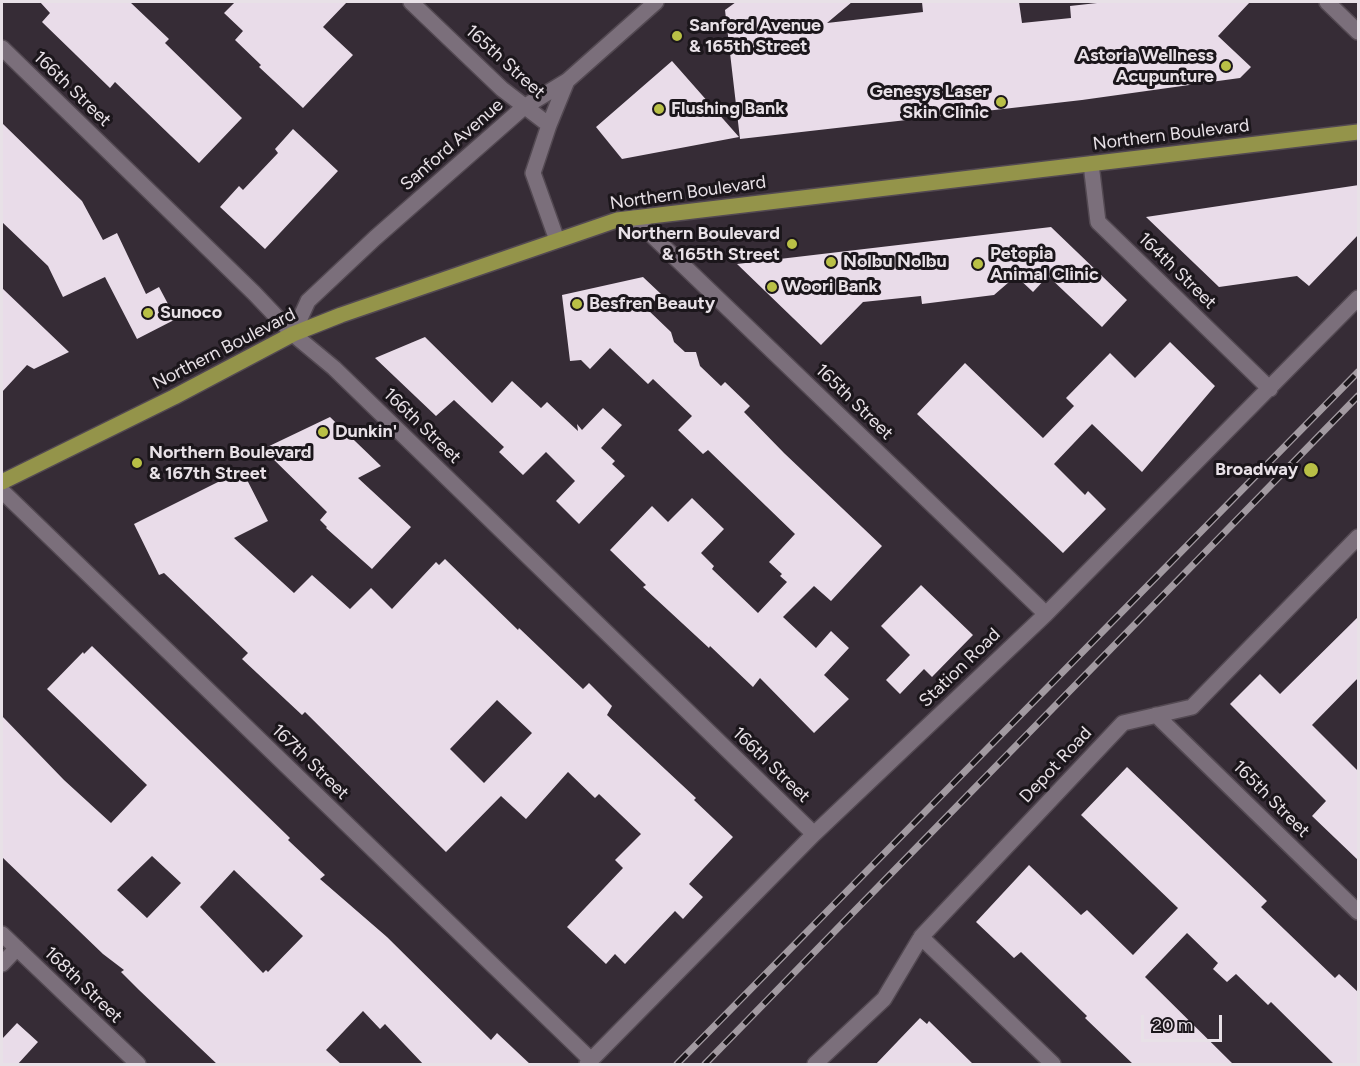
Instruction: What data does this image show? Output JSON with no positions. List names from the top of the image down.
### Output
{
  "streets": {
    "main road": ["Northern Boulevard"],
    "street": [
      "165th Street",
      "166th Street",
      "Sanford Avenue",
      "164th Street",
      "Station Road",
      "167th Street",
      "Depot Road",
      "168th Street"
    ]
  },
  "crossings": [
    ["165th Street", "Northern Boulevard"],
    ["165th Street", "Sanford Avenue"],
    ["165th Street", "Station Road"],
    ["165th Street", "Depot Road"],
    ["166th Street", "Northern Boulevard"],
    ["166th Street", "Sanford Avenue"],
    ["166th Street", "Station Road"],
    ["Northern Boulevard", "Sanford Avenue"],
    ["Northern Boulevard", "164th Street"],
    ["164th Street", "Station Road"],
    ["Station Road", "167th Street"]
  ],
  "places": [
    "Sanford Avenue & 165th Street",
    "Astoria Wellness Acupunture",
    "Genesys Laser Skin Clinic",
    "Flushing Bank",
    "Northern Boulevard & 165th Street",
    "Nolbu Nolbu",
    "Petopia Animal Clinic",
    "Woori Bank",
    "Besfren Beauty",
    "Sunoco",
    "Dunkin'",
    "Northern Boulevard & 167th Street",
    "Broadway"
  ],
  "scale_bar": "20 m"
}
